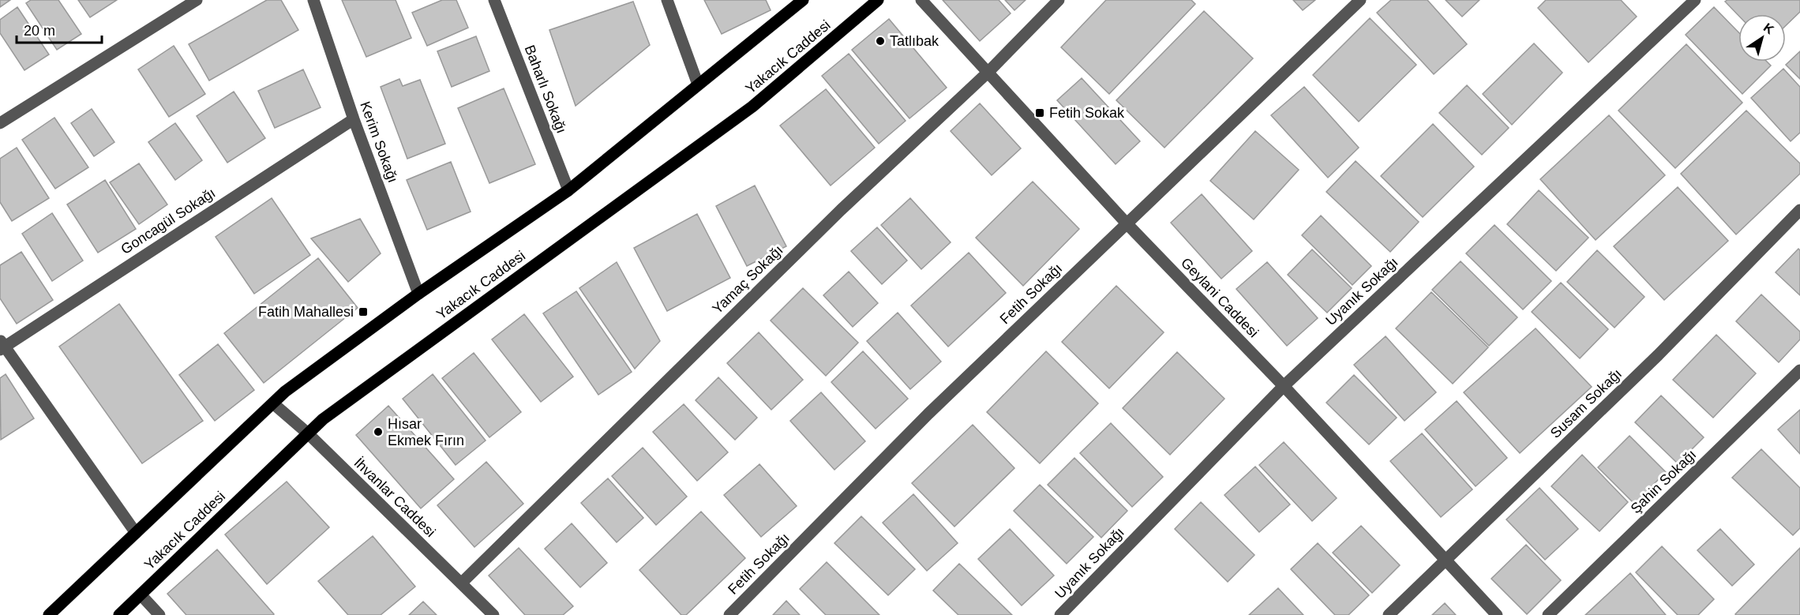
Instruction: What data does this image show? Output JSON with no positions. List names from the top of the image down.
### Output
{
  "streets": {
    "main road": ["Yakacık Caddesi"],
    "street": [
      "Baharlı Sokağı",
      "Kerim Sokağı",
      "Goncagül Sokağı",
      "Yamaç Sokağı",
      "Uyanık Sokağı",
      "Fetih Sokağı",
      "Geylani Caddesi",
      "Susam Sokağı",
      "Şahin Sokağı",
      "İhvanlar Caddesi"
    ]
  },
  "crossings": [
    ["Yakacık Caddesi", "Baharlı Sokağı"],
    ["Yakacık Caddesi", "Kerim Sokağı"],
    ["Yakacık Caddesi", "İhvanlar Caddesi"],
    ["Kerim Sokağı", "Goncagül Sokağı"],
    ["Yamaç Sokağı", "Geylani Caddesi"],
    ["Yamaç Sokağı", "İhvanlar Caddesi"],
    ["Uyanık Sokağı", "Geylani Caddesi"],
    ["Fetih Sokağı", "Geylani Caddesi"],
    ["Geylani Caddesi", "Susam Sokağı"]
  ],
  "places": {
    "other": ["Tatlıbak", "Hısar Ekmek Fırın"],
    "transit": ["Fetih Sokak", "Fatih Mahallesi"]
  },
  "scale_bar": "20 m",
  "north": "top right"
}
